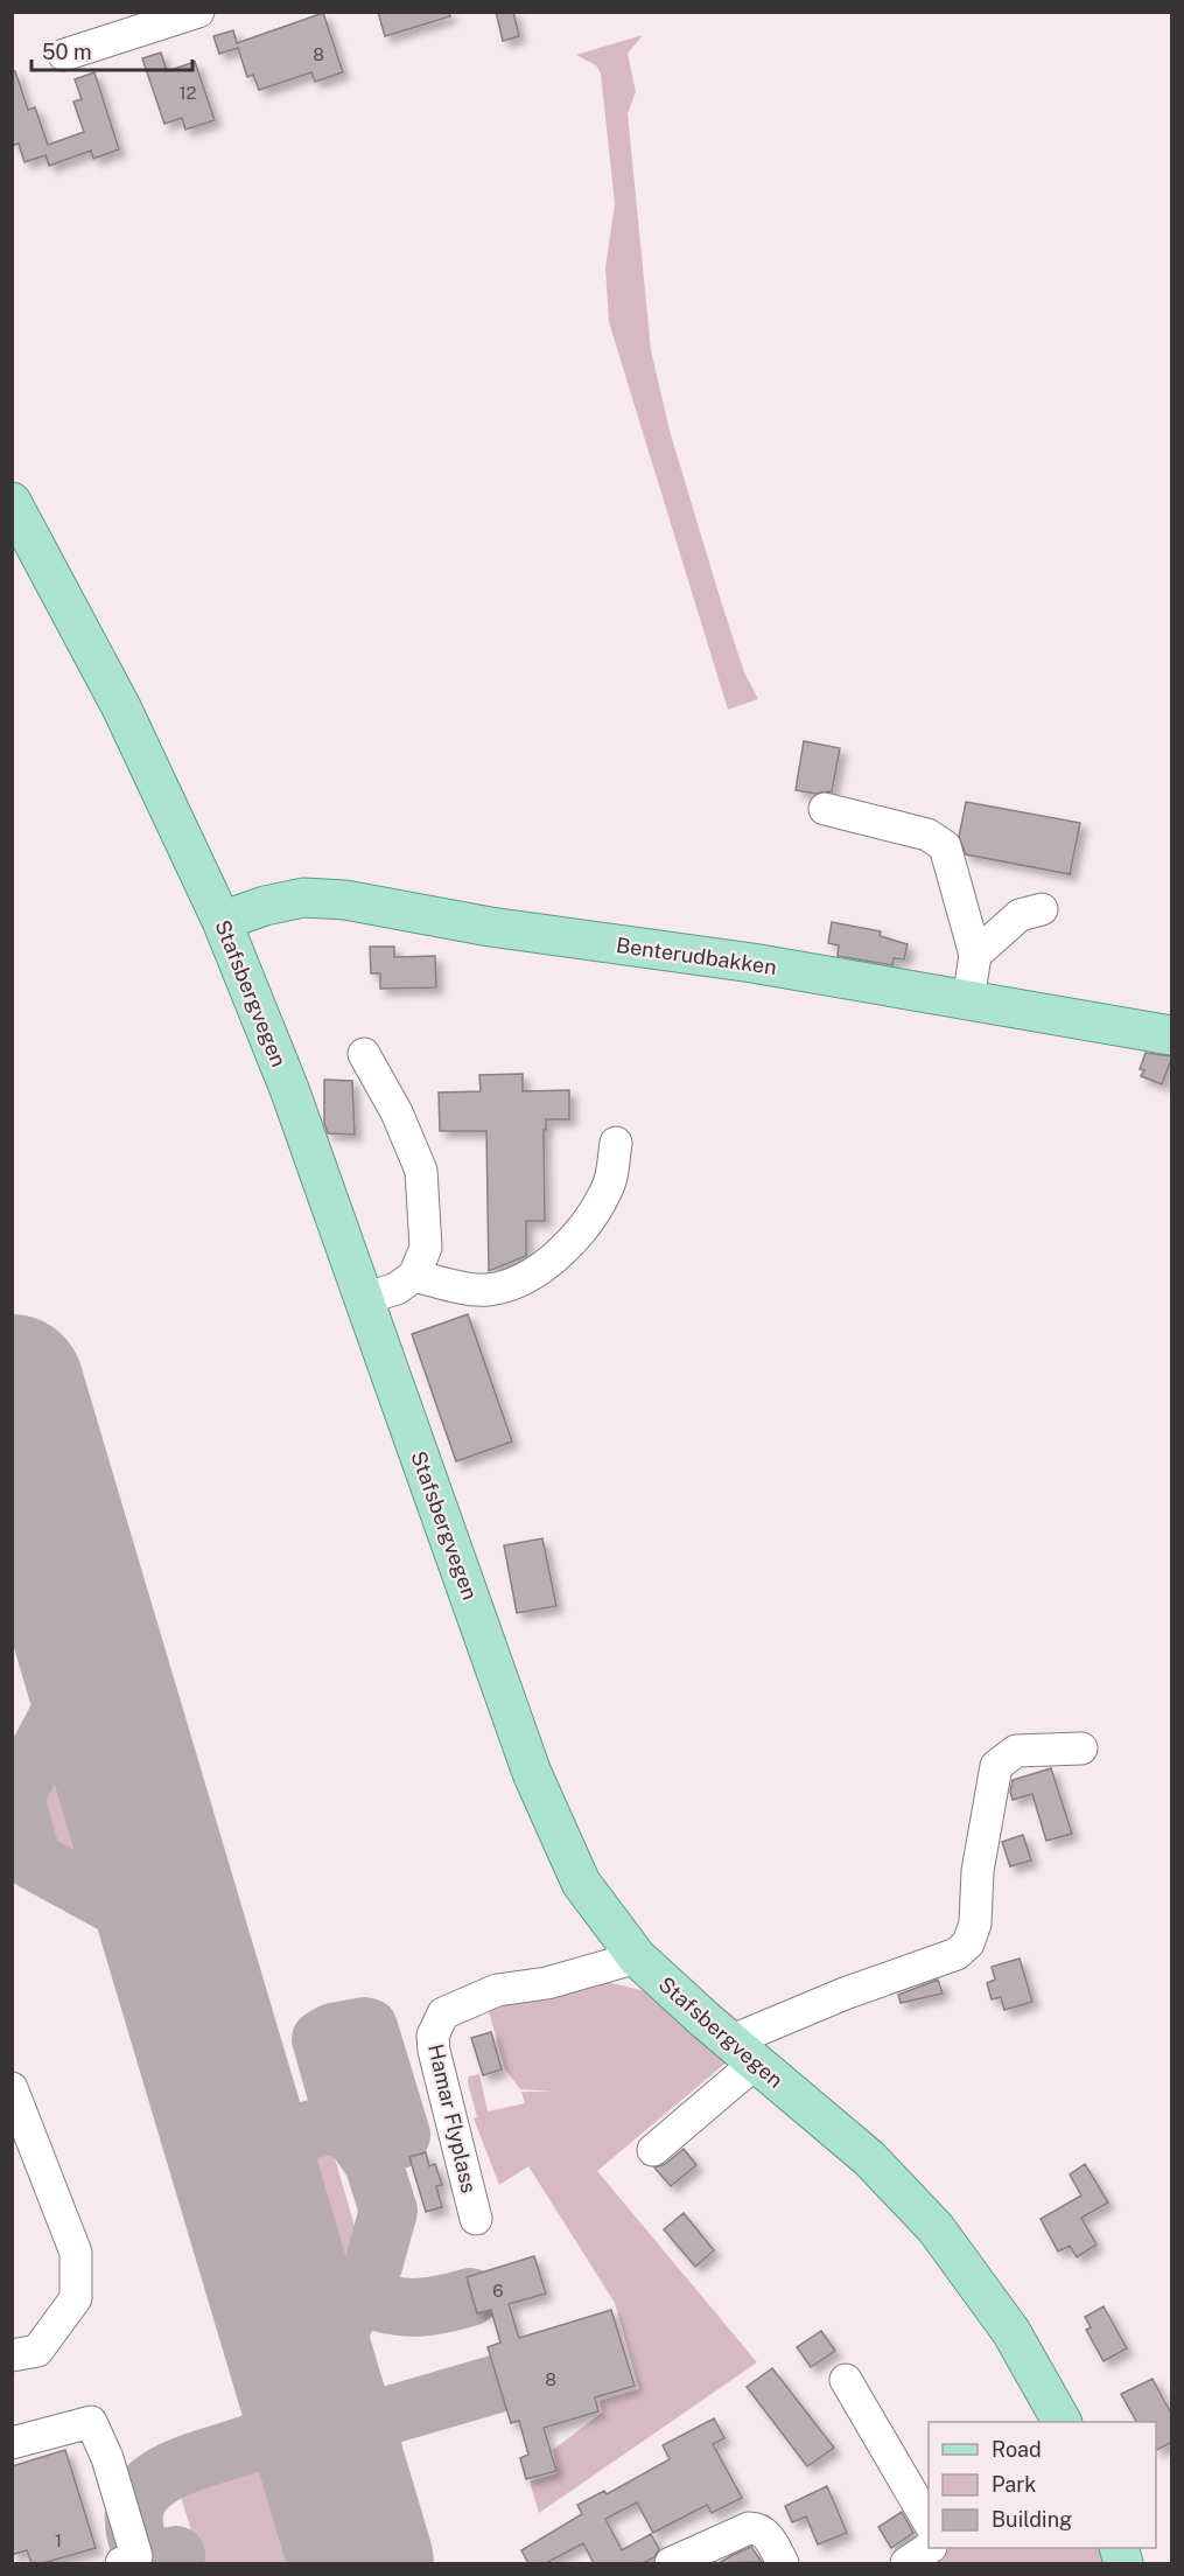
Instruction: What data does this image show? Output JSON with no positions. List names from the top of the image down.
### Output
{
  "streets": {
    "main road": ["Benterudbakken", "Stafsbergvegen"],
    "street": ["Hamar Flyplass"]
  },
  "crossings": [
    ["Benterudbakken", "Stafsbergvegen"],
    ["Stafsbergvegen", "Hamar Flyplass"]
  ],
  "house_numbers": [
    "8",
    "12",
    "6",
    "8",
    "1"
  ],
  "legend": ["Road", "Park", "Building"],
  "scale_bar": "50 m"
}
